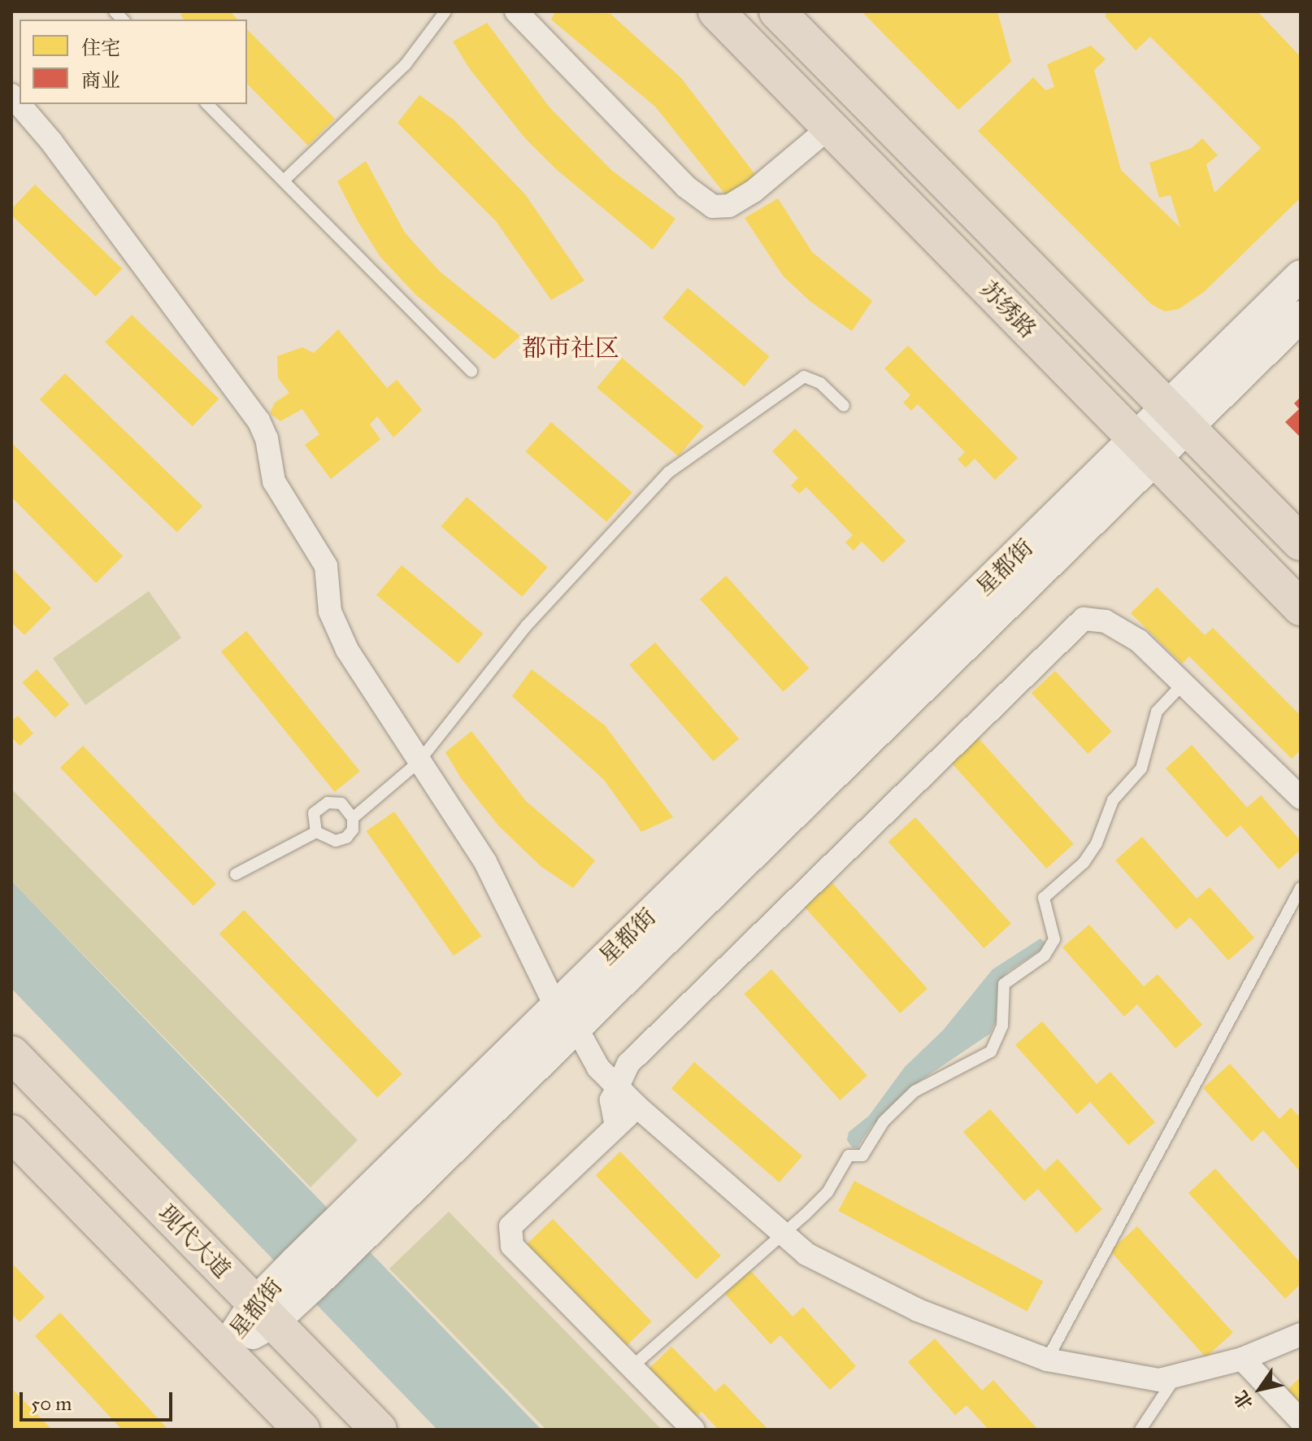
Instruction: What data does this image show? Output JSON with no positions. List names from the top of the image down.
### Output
{
  "streets": {
    "main road": ["苏绣路", "星都街", "现代大道"]
  },
  "crossings": [
    ["苏绣路", "星都街"],
    ["星都街", "现代大道"]
  ],
  "districts": ["都市社区"],
  "legend": ["住宅", "商业"],
  "scale_bar": "50 m",
  "north": "bottom left"
}
